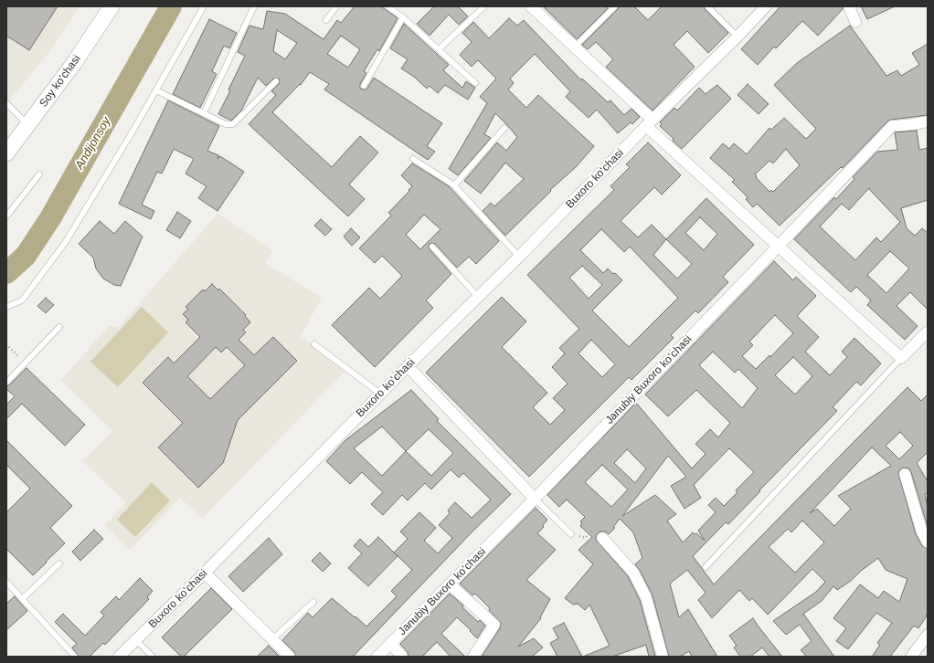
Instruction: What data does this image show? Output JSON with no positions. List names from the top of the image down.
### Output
{
  "streets": {
    "main road": ["Soy ko'chasi"],
    "street": ["Buxoro koʻchasi", "Janubiy Buxoro koʻchasi"]
  },
  "water": ["Andijonsoy"]
}
